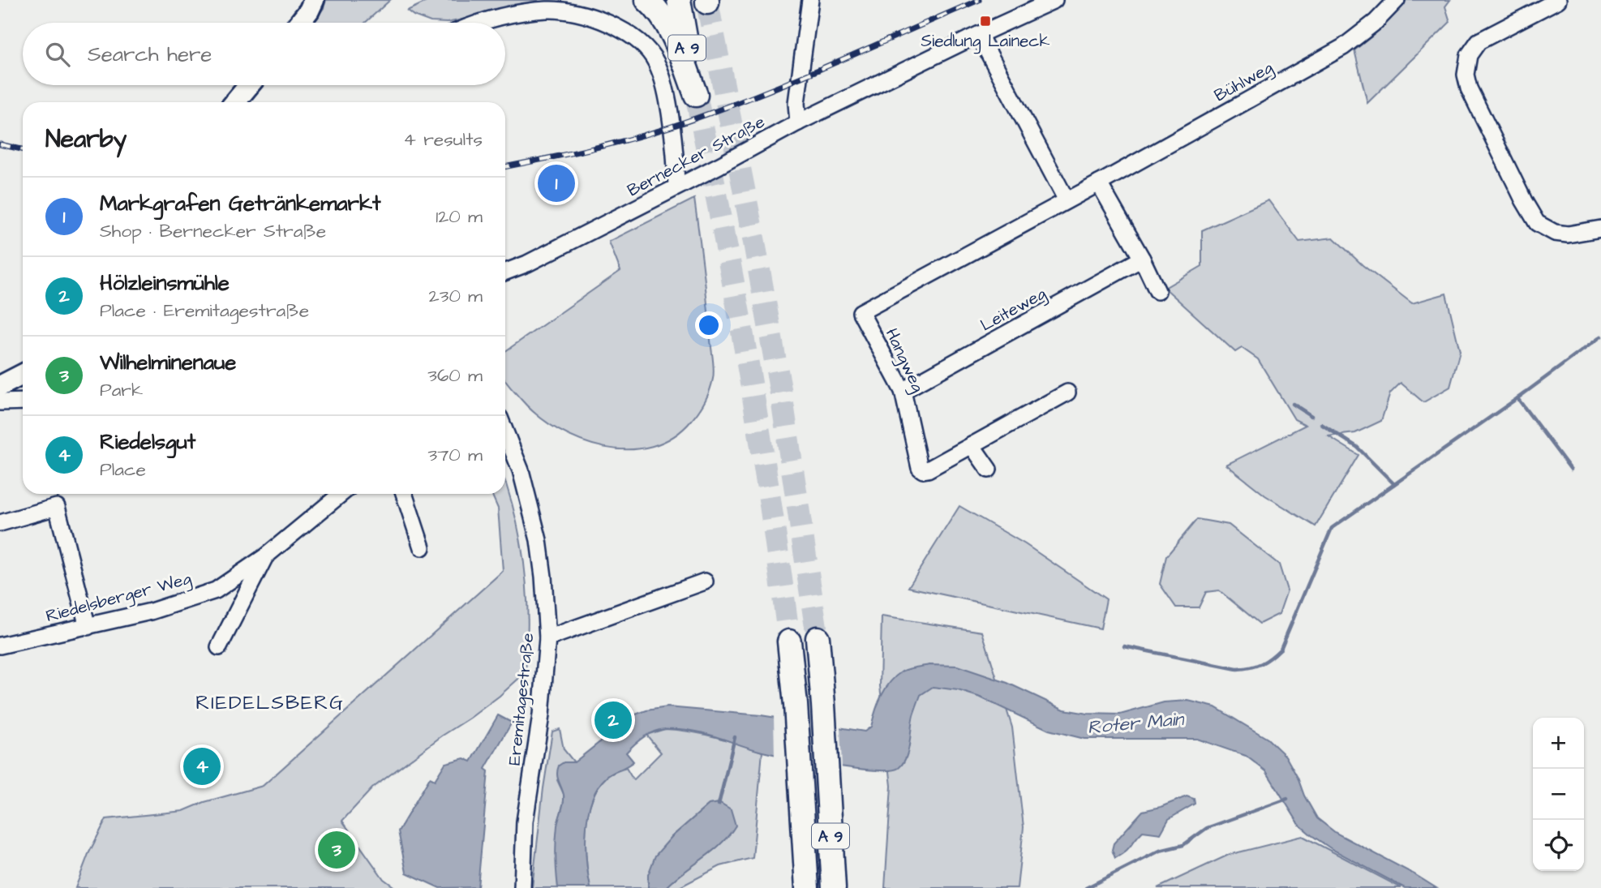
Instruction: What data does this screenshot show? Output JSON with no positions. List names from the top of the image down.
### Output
{
  "streets": {
    "highway": ["A 9"],
    "street": [
      "Bühlweg",
      "Bernecker Straße",
      "Leiteweg",
      "Hangweg",
      "Riedelsberger Weg",
      "Eremitagestraße"
    ]
  },
  "crossings": [
    ["Bühlweg", "Hangweg"],
    ["Leiteweg", "Hangweg"]
  ],
  "districts": ["RIEDELSBERG"],
  "water": ["Roter Main"],
  "places": {
    "transit": ["Siedlung Laineck"]
  },
  "page": {
    "search": "Search here",
    "heading": ["Nearby", "4 results"],
    "pins": [
      "1",
      "2",
      "4",
      "3"
    ],
    "list": [
      {
        "mark": "1",
        "name": "Markgrafen Getränkemarkt",
        "note": "Shop · Bernecker Straße",
        "value": "120 m"
      },
      {
        "mark": "2",
        "name": "Hölzleinsmühle",
        "note": "Place · Eremitagestraße",
        "value": "230 m"
      },
      {
        "mark": "3",
        "name": "Wilhelminenaue",
        "note": "Park",
        "value": "360 m"
      },
      {
        "mark": "4",
        "name": "Riedelsgut",
        "note": "Place",
        "value": "370 m"
      }
    ],
    "map_buttons": ["+", "−"]
  }
}
